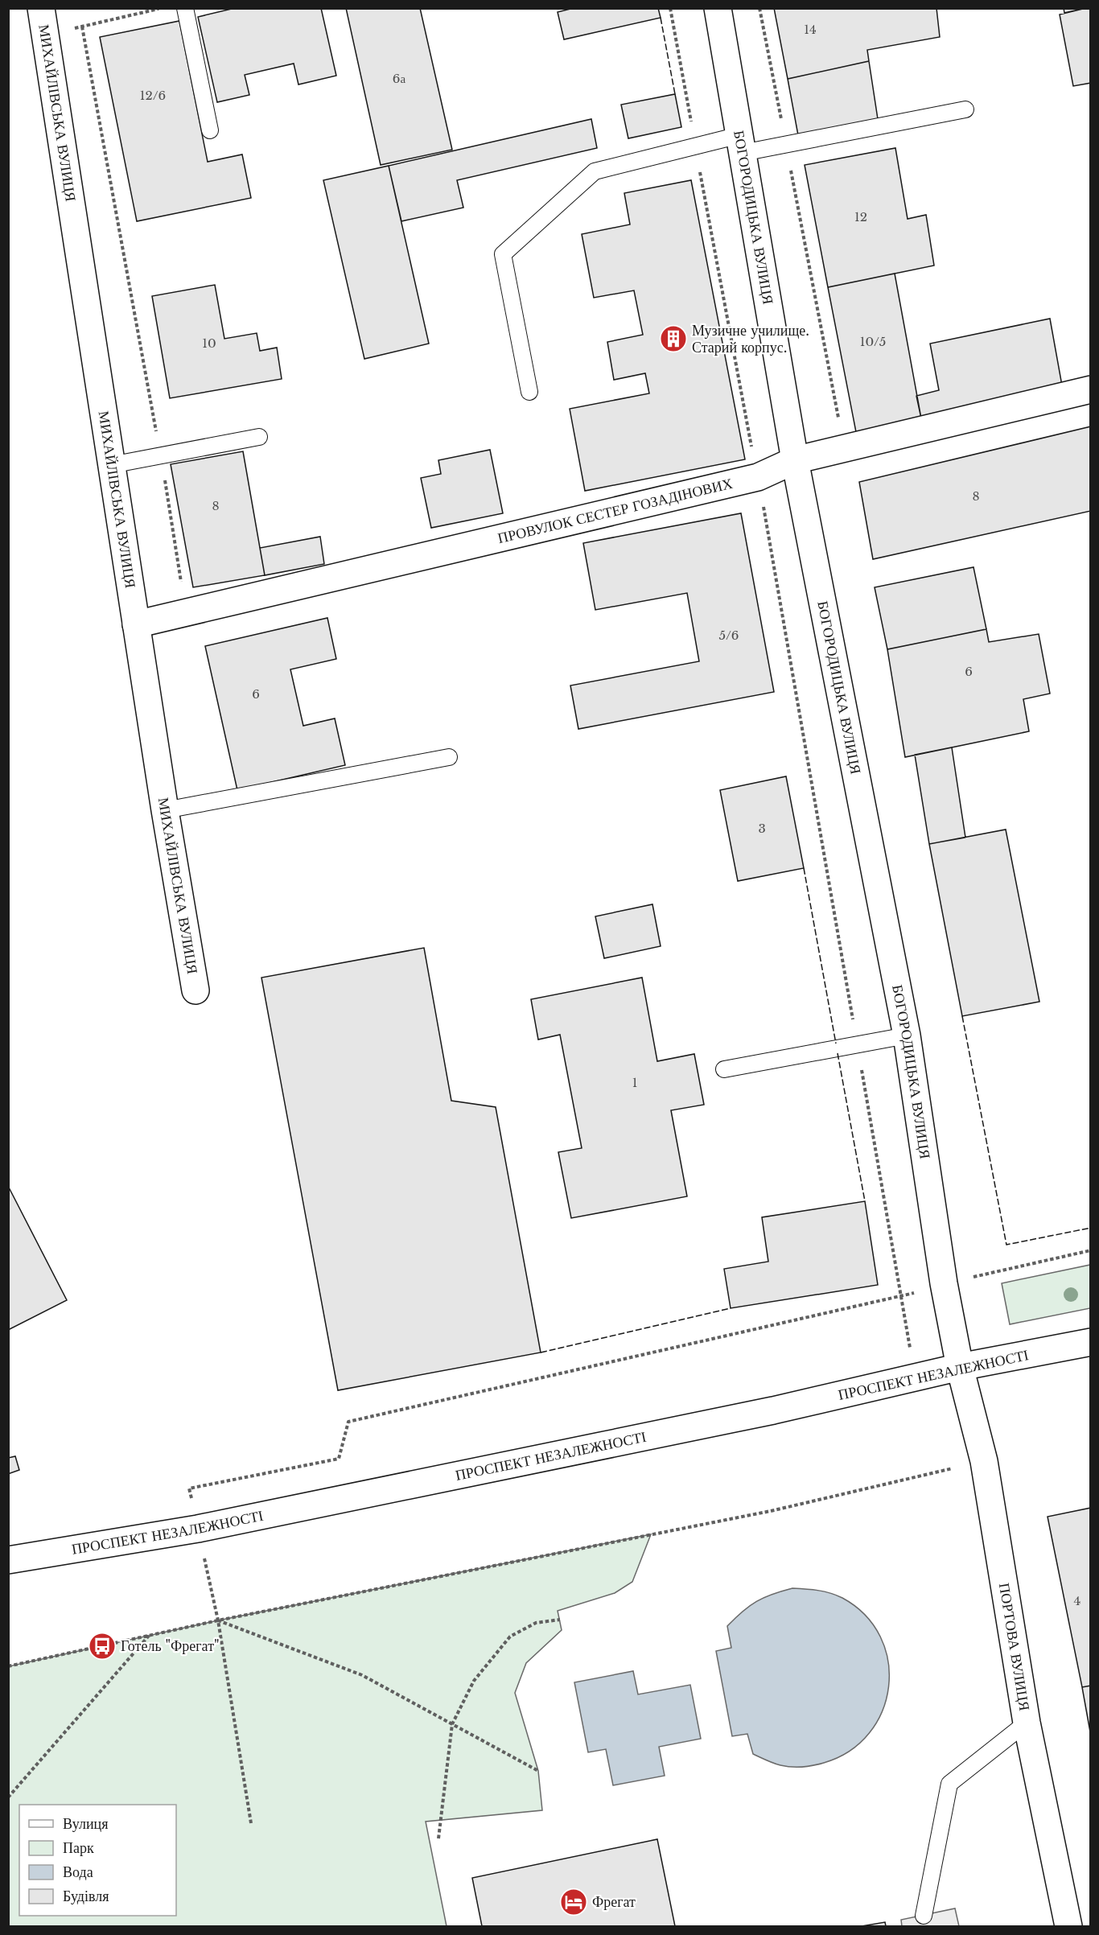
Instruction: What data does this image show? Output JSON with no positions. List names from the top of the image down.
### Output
{
  "streets": {
    "street": [
      "МИХАЙЛІВСЬКА ВУЛИЦЯ",
      "БОГОРОДИЦЬКА ВУЛИЦЯ",
      "ПРОВУЛОК СЕСТЕР ГОЗАДІНОВИХ",
      "ПРОСПЕКТ НЕЗАЛЕЖНОСТІ",
      "ПОРТОВА ВУЛИЦЯ"
    ]
  },
  "crossings": [
    ["МИХАЙЛІВСЬКА ВУЛИЦЯ", "ПРОВУЛОК СЕСТЕР ГОЗАДІНОВИХ"],
    ["БОГОРОДИЦЬКА ВУЛИЦЯ", "ПРОВУЛОК СЕСТЕР ГОЗАДІНОВИХ"],
    ["БОГОРОДИЦЬКА ВУЛИЦЯ", "ПРОСПЕКТ НЕЗАЛЕЖНОСТІ"],
    ["БОГОРОДИЦЬКА ВУЛИЦЯ", "ПОРТОВА ВУЛИЦЯ"],
    ["ПРОСПЕКТ НЕЗАЛЕЖНОСТІ", "ПОРТОВА ВУЛИЦЯ"]
  ],
  "places": {
    "building": ["Музичне училище. Старий корпус."],
    "bus stop": ["Готель \"Фрегат\""],
    "hotel": ["Фрегат"]
  },
  "house_numbers": [
    "14",
    "6а",
    "12/6",
    "12",
    "10/5",
    "10",
    "8",
    "8",
    "5/6",
    "6",
    "6",
    "3",
    "1",
    "4"
  ],
  "legend": [
    "Вулиця",
    "Парк",
    "Вода",
    "Будівля"
  ]
}
